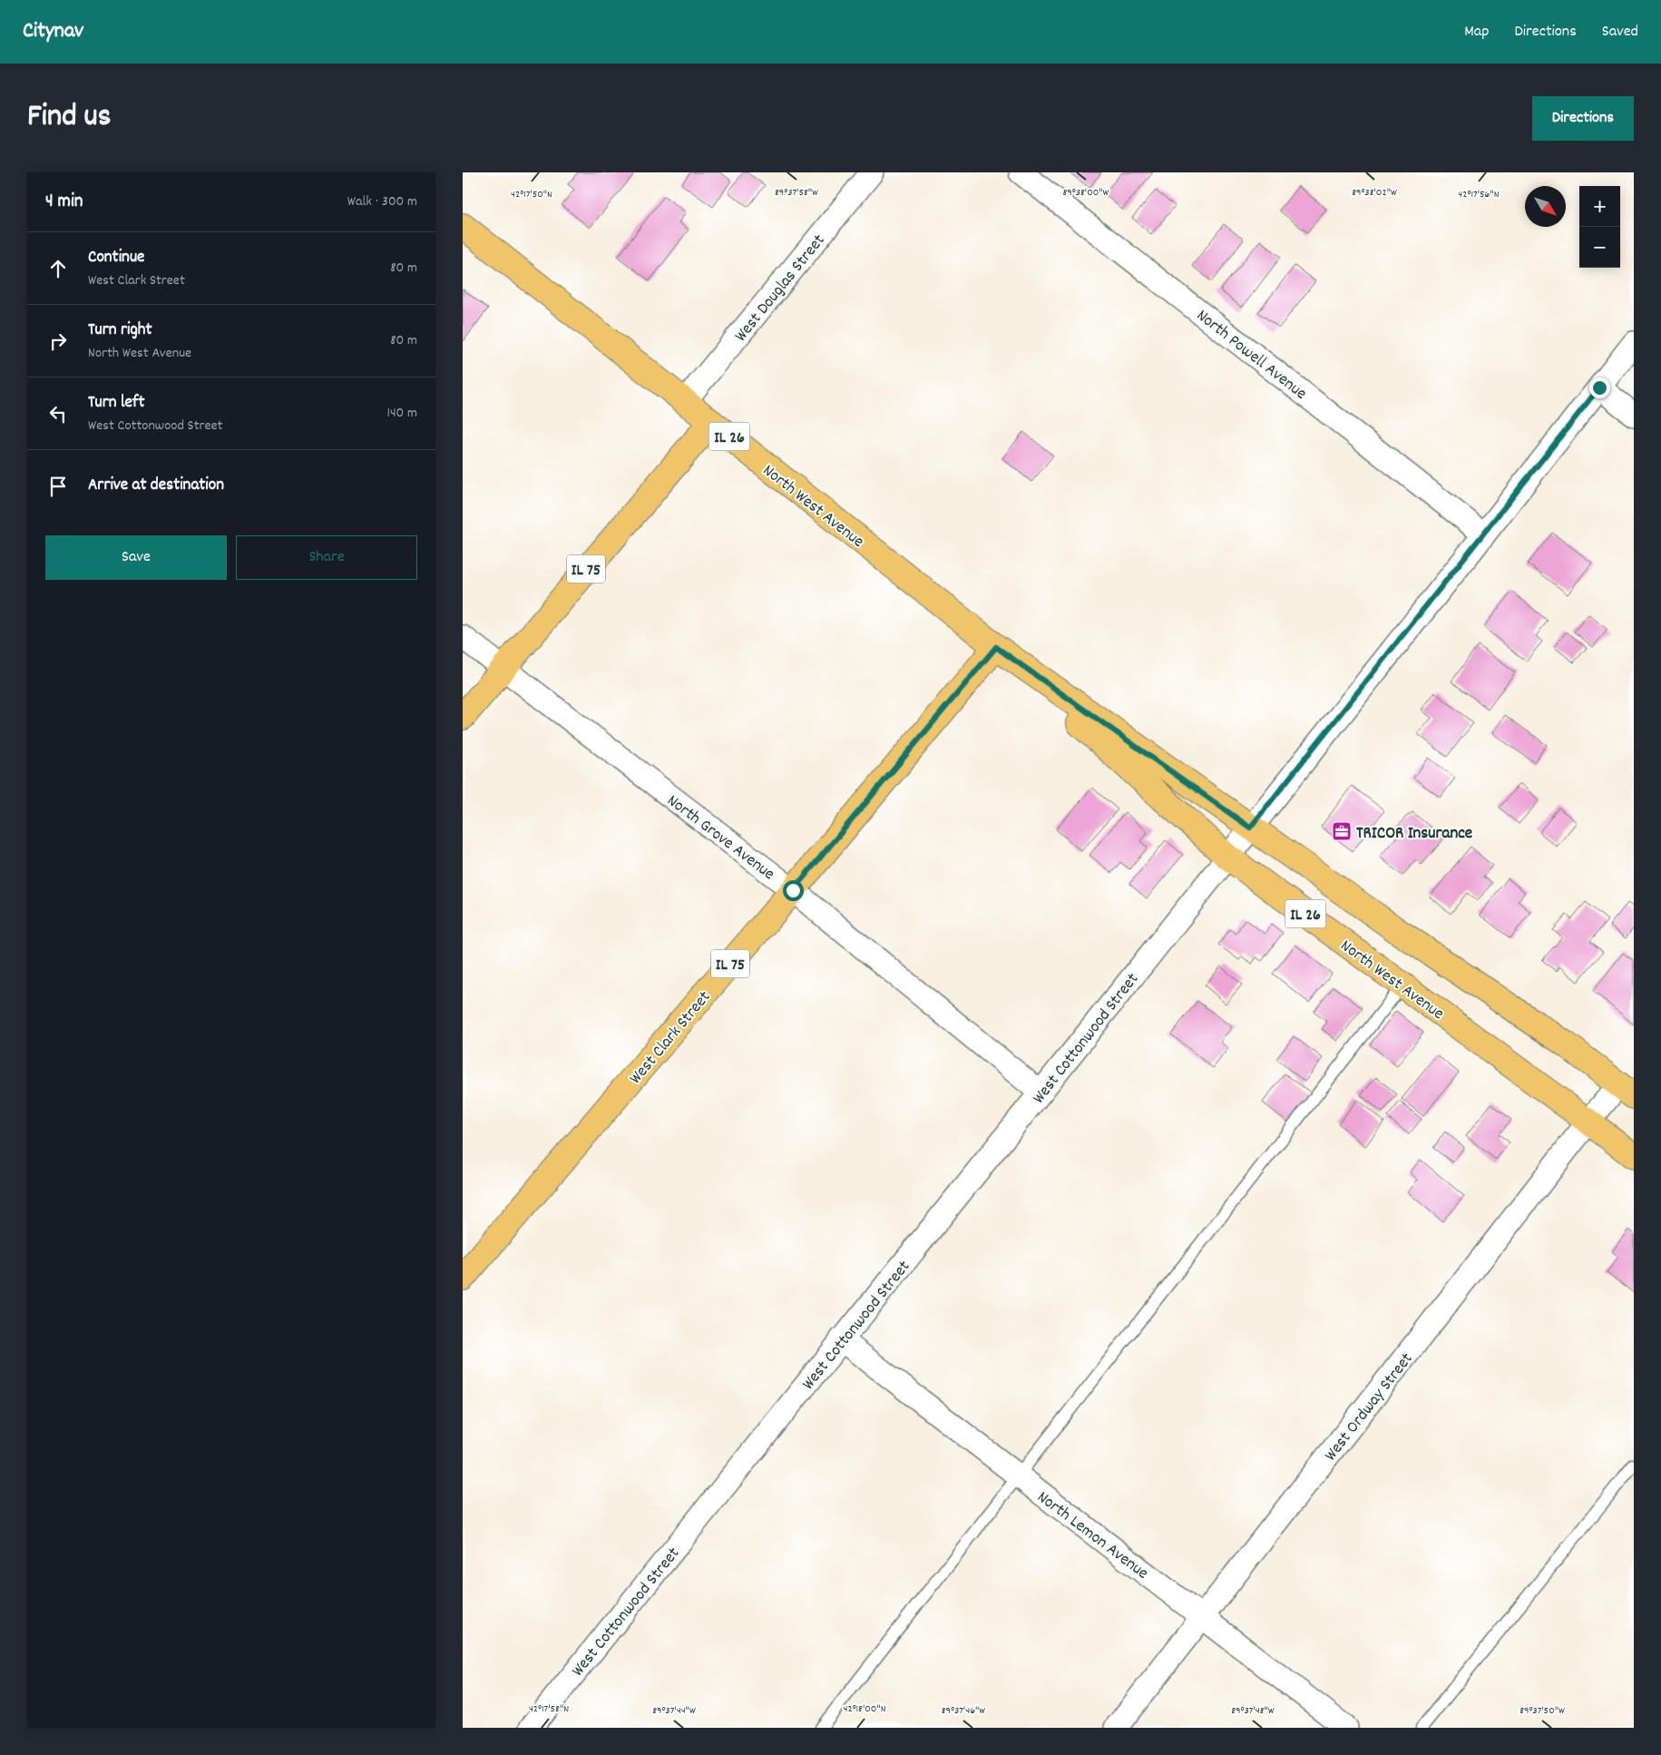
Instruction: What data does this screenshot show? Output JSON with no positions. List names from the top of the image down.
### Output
{
  "streets": {
    "main road": [
      "IL 26",
      "North West Avenue",
      "IL 75",
      "West Clark Street"
    ],
    "street": [
      "West Douglas Street",
      "North Powell Avenue",
      "North Grove Avenue",
      "West Cottonwood Street",
      "West Ordway Street",
      "North Lemon Avenue"
    ]
  },
  "crossings": [
    ["West Douglas Street", "North West Avenue"],
    ["North Powell Avenue", "West Cottonwood Street"],
    ["North West Avenue", "IL 75"],
    ["North West Avenue", "West Clark Street"],
    ["North West Avenue", "West Cottonwood Street"],
    ["North West Avenue", "West Ordway Street"],
    ["IL 75", "North Grove Avenue"],
    ["North Grove Avenue", "West Clark Street"],
    ["North Grove Avenue", "West Cottonwood Street"],
    ["West Cottonwood Street", "North Lemon Avenue"],
    ["West Ordway Street", "North Lemon Avenue"]
  ],
  "places": {
    "office": ["TRICOR Insurance"]
  },
  "north": "bottom right",
  "page": {
    "header": "Citynav",
    "nav": ["Map", "Directions", "Saved"],
    "title": "Find us",
    "buttons": [
      "Directions",
      ["Save", "Share"]
    ],
    "heading": ["4 min", "Walk · 300 m"],
    "map_buttons": ["+", "−"],
    "list": [
      ["Continue", "West Clark Street", "80 m"],
      ["Turn right", "North West Avenue", "80 m"],
      ["Turn left", "West Cottonwood Street", "140 m"],
      "Arrive at destination"
    ]
  },
  "coordinates": [
    "89°37'58\"W",
    "89°38'00\"W",
    "89°38'02\"W",
    "42°17'50\"N",
    "42°17'56\"N",
    "42°17'58\"N",
    "42°18'00\"N",
    "89°37'44\"W",
    "89°37'46\"W",
    "89°37'48\"W",
    "89°37'50\"W"
  ]
}
